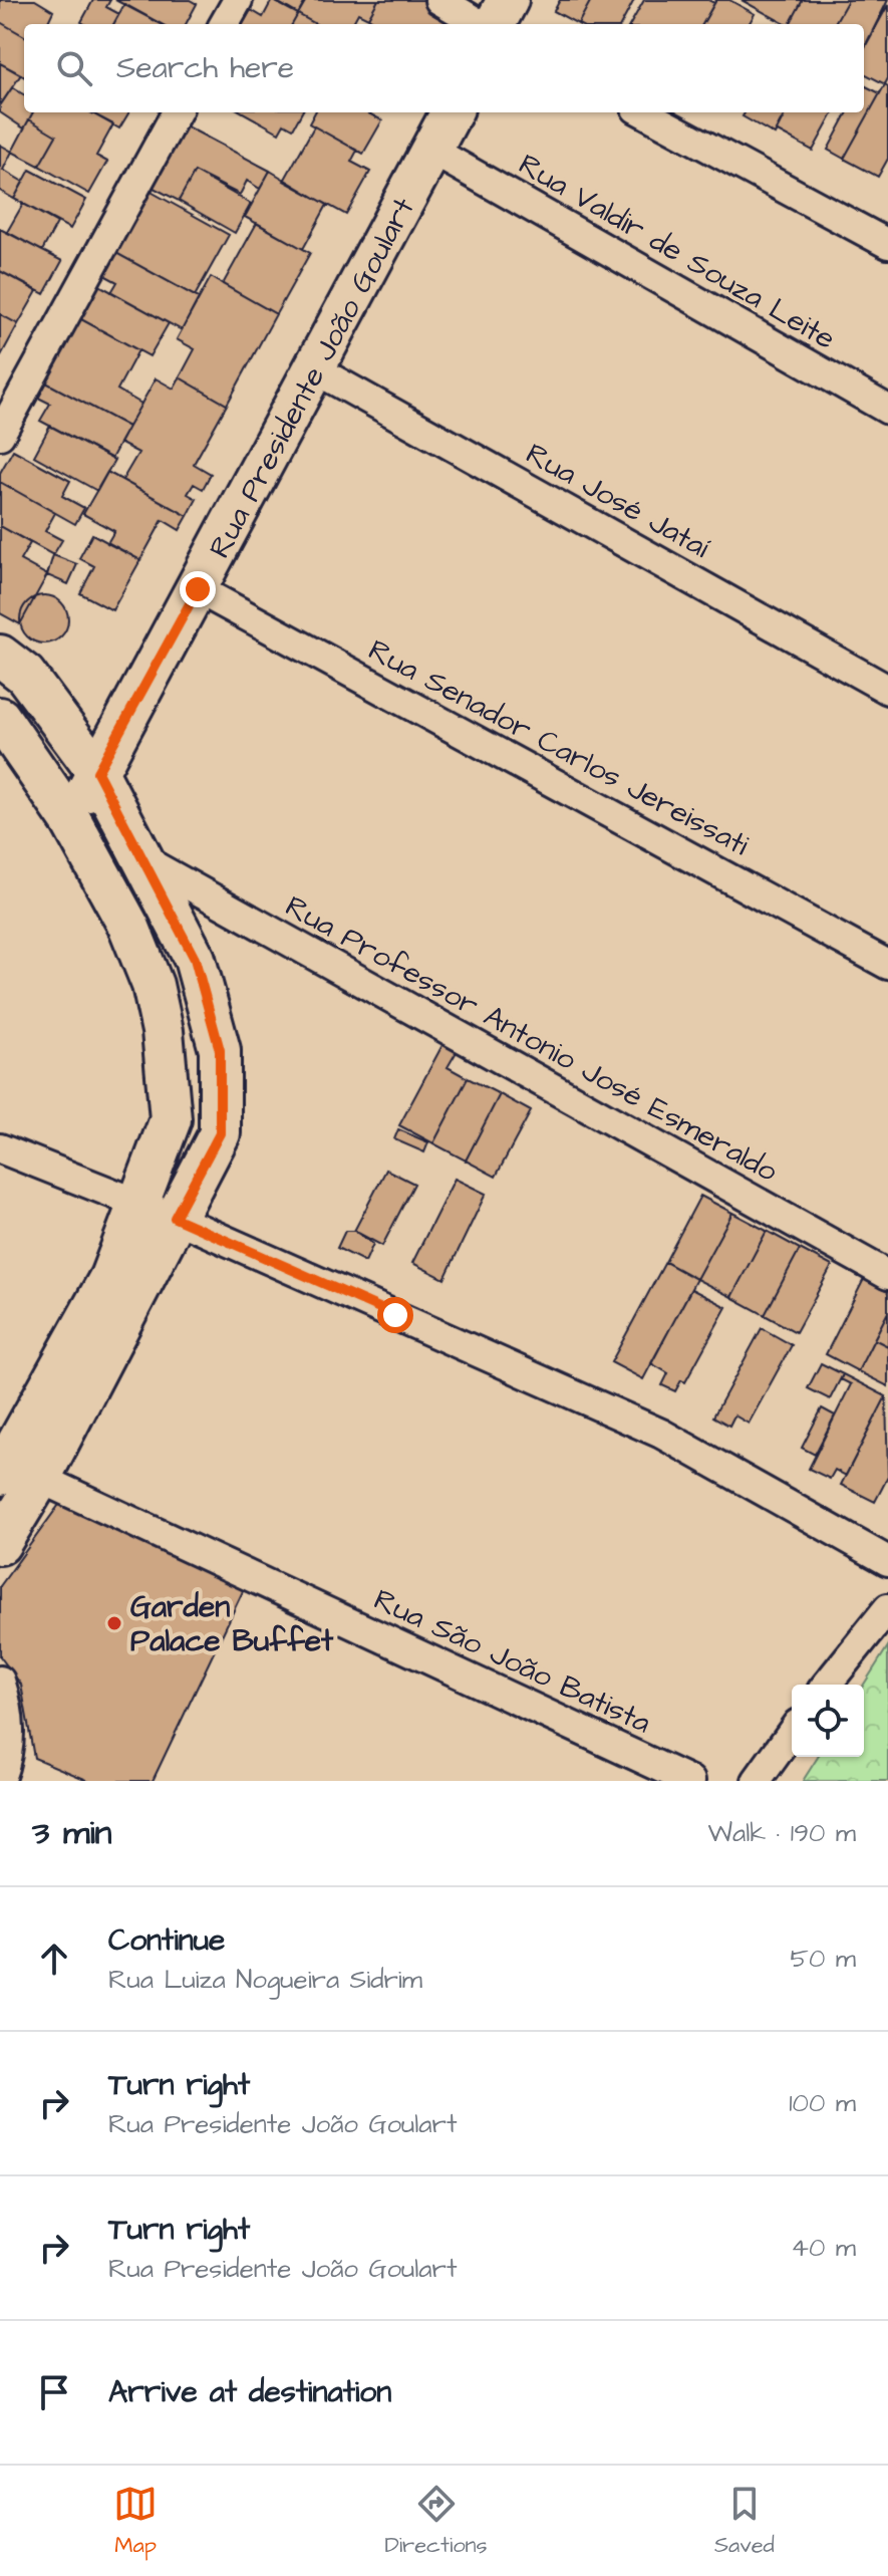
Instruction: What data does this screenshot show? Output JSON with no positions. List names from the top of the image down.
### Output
{
  "streets": {
    "street": [
      "Rua Valdir de Souza Leite",
      "Rua Presidente João Goulart",
      "Rua José Jataí",
      "Rua Senador Carlos Jereissati",
      "Rua Professor Antonio José Esmeraldo",
      "Rua São João Batista"
    ]
  },
  "crossings": [
    ["Rua Valdir de Souza Leite", "Rua Presidente João Goulart"],
    ["Rua Presidente João Goulart", "Rua José Jataí"],
    ["Rua Presidente João Goulart", "Rua Senador Carlos Jereissati"]
  ],
  "places": ["Garden Palace Buffet"],
  "page": {
    "search": "Search here",
    "heading": ["3 min", "Walk · 190 m"],
    "list": [
      ["Continue", "Rua Luiza Nogueira Sidrim", "50 m"],
      ["Turn right", "Rua Presidente João Goulart", "100 m"],
      ["Turn right", "Rua Presidente João Goulart", "40 m"],
      "Arrive at destination"
    ],
    "nav": ["Map", "Directions", "Saved"]
  }
}
